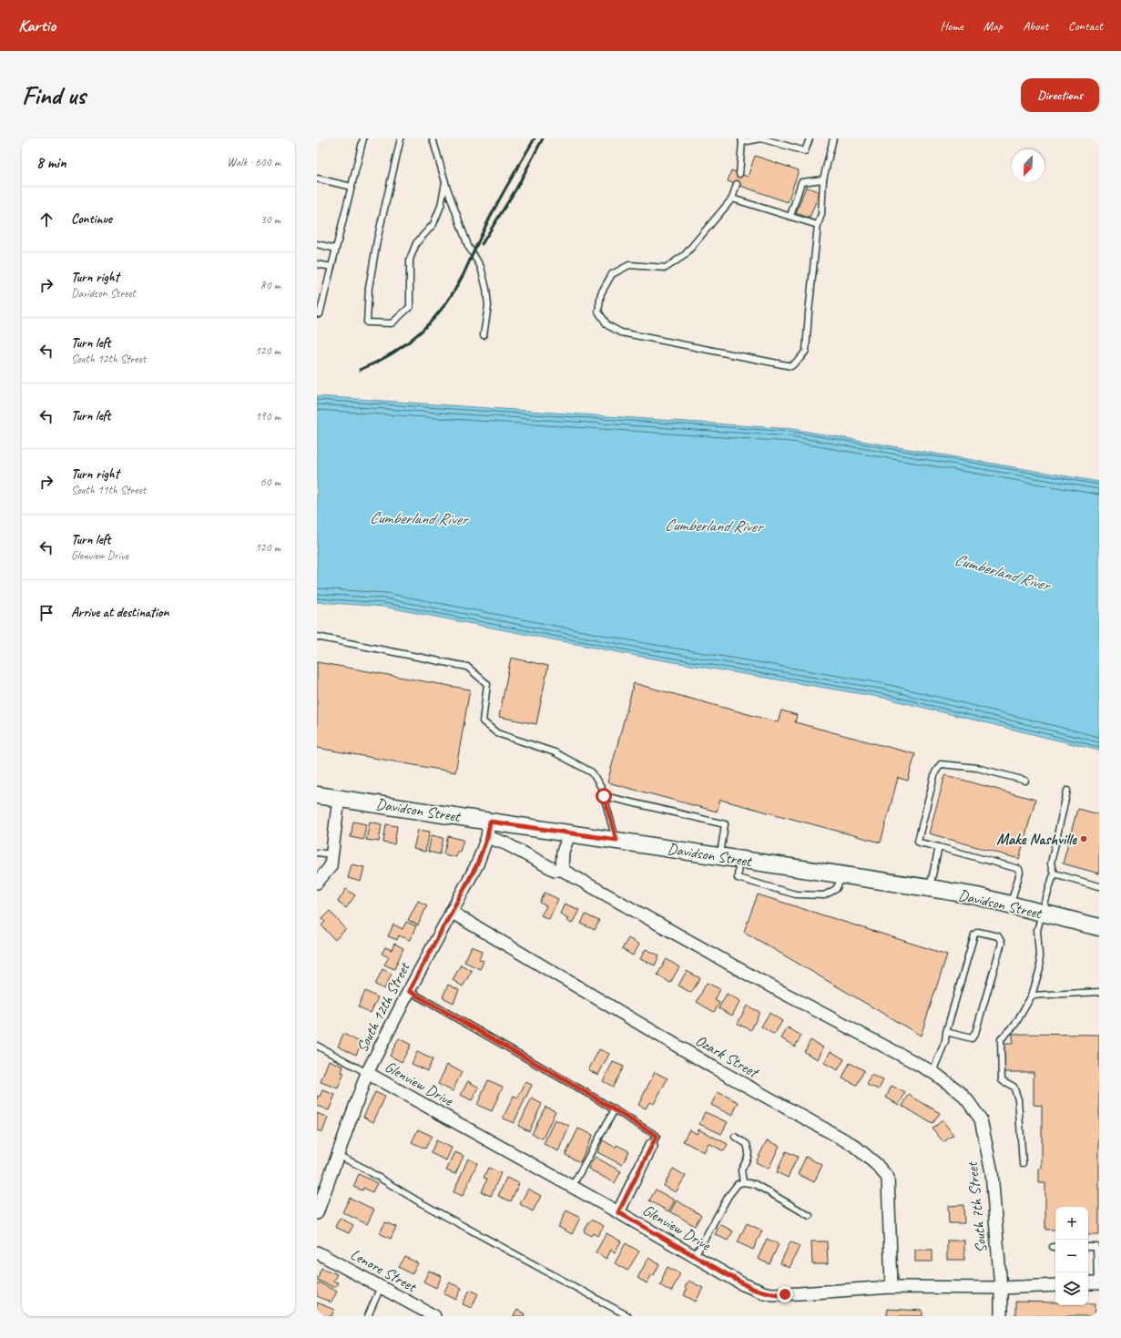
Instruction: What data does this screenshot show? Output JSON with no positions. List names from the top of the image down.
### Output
{
  "streets": {
    "street": [
      "Davidson Street",
      "South 12th Street",
      "Ozark Street",
      "Glenview Drive",
      "South 7th Street",
      "Lenore Street"
    ]
  },
  "crossings": [
    ["Davidson Street", "South 12th Street"],
    ["South 12th Street", "Ozark Street"],
    ["South 12th Street", "Glenview Drive"],
    ["Ozark Street", "Glenview Drive"],
    ["Glenview Drive", "South 7th Street"]
  ],
  "water": ["Cumberland River"],
  "places": ["Make Nashville"],
  "north": "bottom left",
  "page": {
    "header": "Kartio",
    "nav": [
      "Home",
      "Map",
      "About",
      "Contact"
    ],
    "buttons": "Directions",
    "title": "Find us",
    "heading": ["8 min", "Walk · 600 m"],
    "list": [
      ["Continue", "30 m"],
      ["Turn right", "Davidson Street", "80 m"],
      ["Turn left", "South 12th Street", "120 m"],
      ["Turn left", "190 m"],
      ["Turn right", "South 11th Street", "60 m"],
      ["Turn left", "Glenview Drive", "120 m"],
      "Arrive at destination"
    ],
    "map_buttons": ["+", "−"]
  }
}
